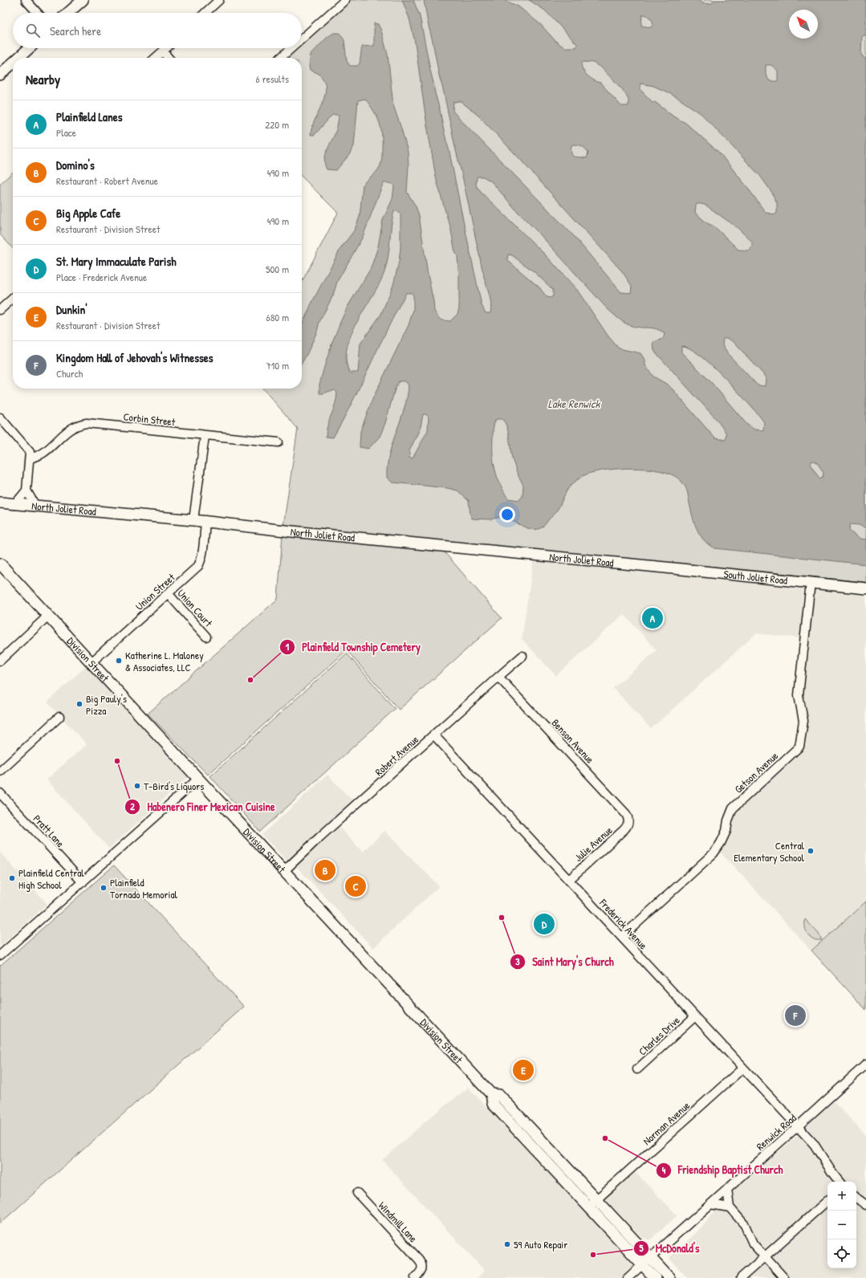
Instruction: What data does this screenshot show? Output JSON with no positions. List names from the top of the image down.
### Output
{
  "streets": {
    "main road": ["North Joliet Road", "South Joliet Road", "Division Street"],
    "street": [
      "Corbin Street",
      "Union Street",
      "Union Court",
      "Benson Avenue",
      "Robert Avenue",
      "Getson Avenue",
      "Pratt Lane",
      "Julie Avenue",
      "Frederick Avenue",
      "Charles Drive",
      "Norman Avenue",
      "Renwick Road",
      "Windmill Lane"
    ]
  },
  "crossings": [
    ["North Joliet Road", "South Joliet Road"],
    ["North Joliet Road", "Union Street"],
    ["South Joliet Road", "Getson Avenue"],
    ["Union Street", "Union Court"],
    ["Union Street", "Division Street"],
    ["Division Street", "Robert Avenue"],
    ["Division Street", "Norman Avenue"],
    ["Division Street", "Renwick Road"],
    ["Benson Avenue", "Robert Avenue"],
    ["Benson Avenue", "Julie Avenue"],
    ["Robert Avenue", "Frederick Avenue"],
    ["Getson Avenue", "Frederick Avenue"],
    ["Julie Avenue", "Frederick Avenue"],
    ["Frederick Avenue", "Charles Drive"],
    ["Frederick Avenue", "Norman Avenue"],
    ["Frederick Avenue", "Renwick Road"]
  ],
  "water": ["Lake Renwick"],
  "places": [
    "Katherine L. Maloney & Associates, LLC",
    "Plainfield Township Cemetery",
    "Big Pauly's Pizza",
    "Habenero Finer Mexican Cuisine",
    "T-Bird's Liquors",
    "Central Elementary School",
    "Plainfield Central High School",
    "Plainfield Tornado Memorial",
    "Saint Mary's Church",
    "Friendship Baptist Church",
    "59 Auto Repair",
    "McDonald's"
  ],
  "north": "top left",
  "page": {
    "search": "Search here",
    "heading": ["Nearby", "6 results"],
    "list": [
      {
        "mark": "A",
        "name": "Plainfield Lanes",
        "note": "Place",
        "value": "220 m"
      },
      {
        "mark": "B",
        "name": "Domino's",
        "note": "Restaurant · Robert Avenue",
        "value": "490 m"
      },
      {
        "mark": "C",
        "name": "Big Apple Cafe",
        "note": "Restaurant · Division Street",
        "value": "490 m"
      },
      {
        "mark": "D",
        "name": "St. Mary Immaculate Parish",
        "note": "Place · Frederick Avenue",
        "value": "500 m"
      },
      {
        "mark": "E",
        "name": "Dunkin'",
        "note": "Restaurant · Division Street",
        "value": "680 m"
      },
      {
        "mark": "F",
        "name": "Kingdom Hall of Jehovah's Witnesses",
        "note": "Church",
        "value": "710 m"
      }
    ],
    "pins": [
      "A",
      "B",
      "C",
      "D",
      "F",
      "E"
    ],
    "map_buttons": ["+", "−"]
  }
}
